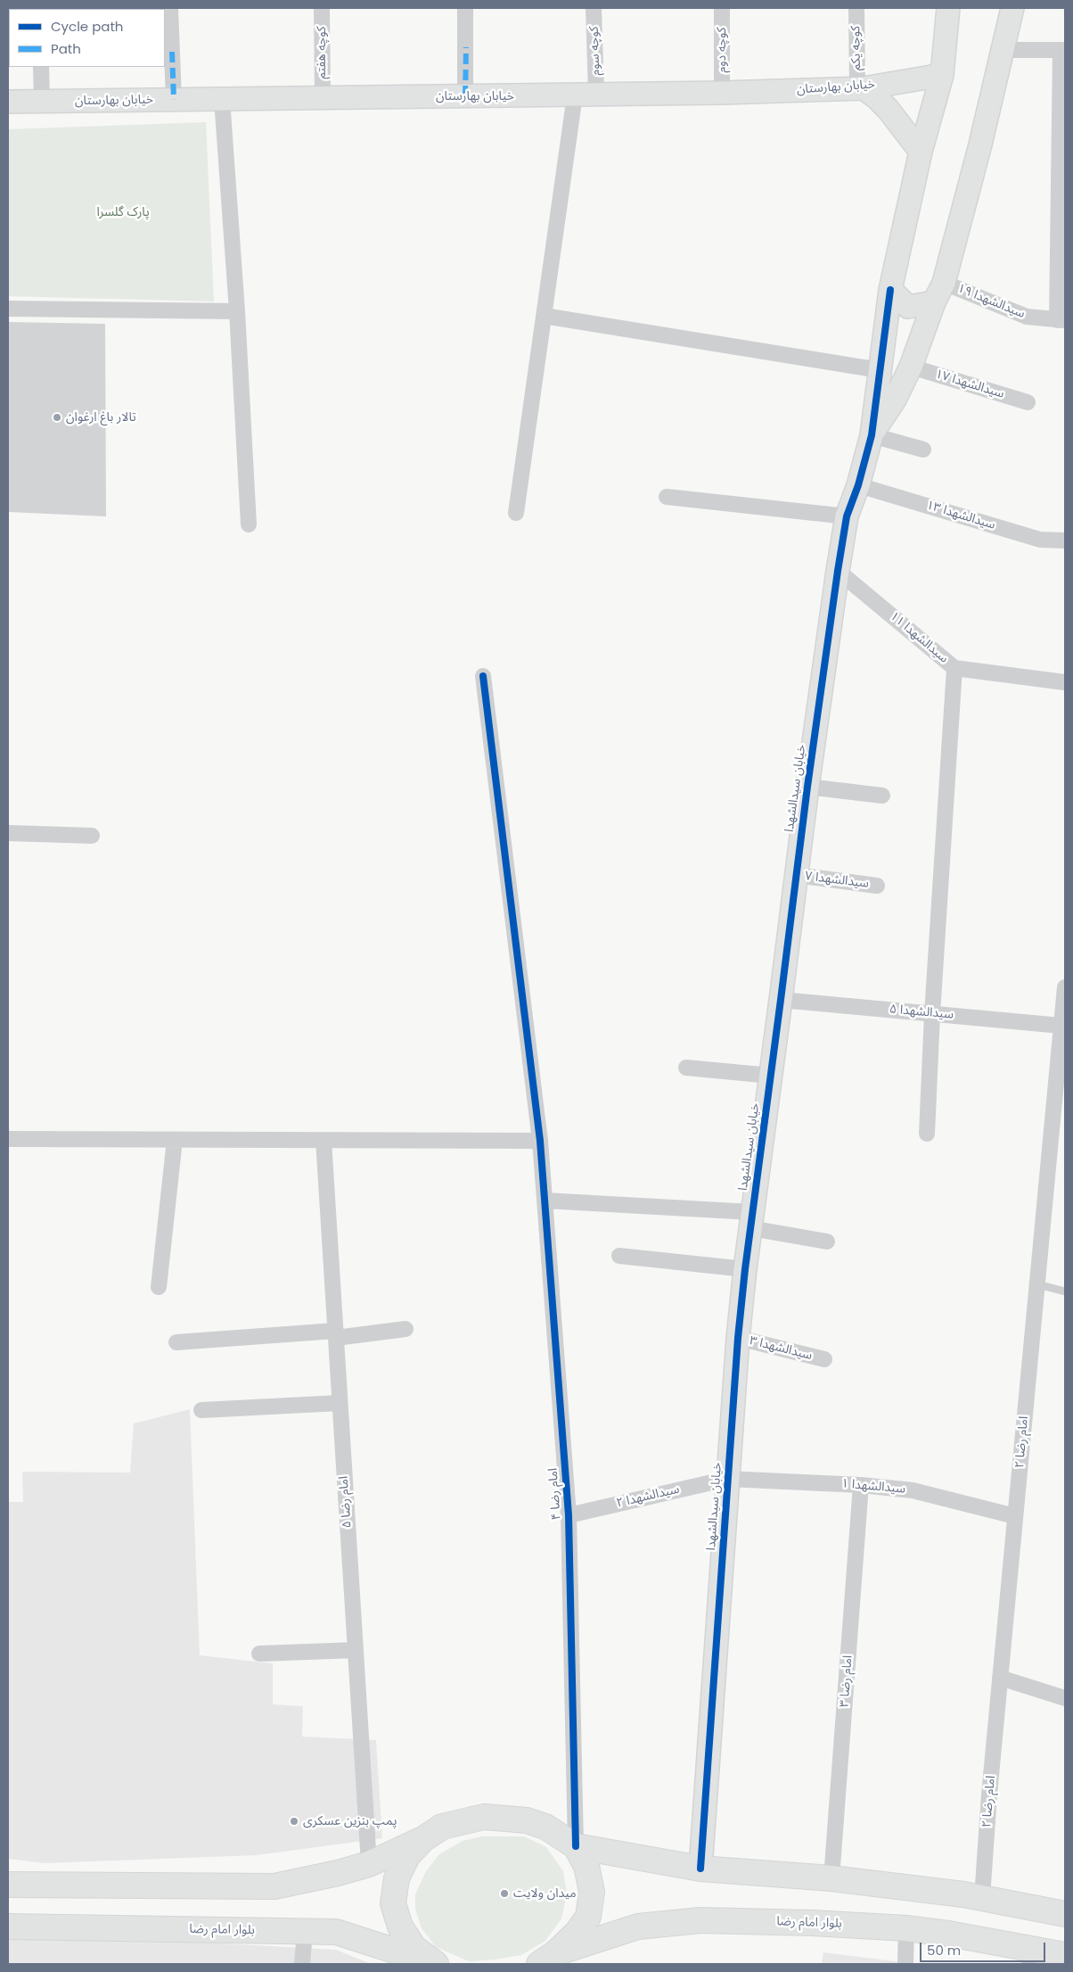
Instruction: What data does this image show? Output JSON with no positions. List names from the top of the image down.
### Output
{
  "streets": {
    "main road": ["بلوار امام رضا"],
    "street": [
      "کوچه یکم",
      "کوچه دوم",
      "کوچه سوم",
      "کوچه هفتم",
      "خیابان بهارستان",
      "سیدالشهدا ۱۹",
      "سیدالشهدا ۱۷",
      "سیدالشهدا ۱۳",
      "سیدالشهدا ۱۱",
      "خیابان سیدالشهدا",
      "سیدالشهدا ۷",
      "سیدالشهدا ۵",
      "سیدالشهدا ۳",
      "امام رضا ۲",
      "سیدالشهدا ۱",
      "امام رضا ۴",
      "سیدالشهدا ۲",
      "امام رضا ۵",
      "امام رضا ۳"
    ]
  },
  "crossings": [
    ["کوچه یکم", "خیابان بهارستان"],
    ["کوچه دوم", "خیابان بهارستان"],
    ["کوچه سوم", "خیابان بهارستان"],
    ["کوچه هفتم", "خیابان بهارستان"],
    ["سیدالشهدا ۱۳", "خیابان سیدالشهدا"],
    ["سیدالشهدا ۱۱", "خیابان سیدالشهدا"],
    ["خیابان سیدالشهدا", "سیدالشهدا ۷"],
    ["خیابان سیدالشهدا", "سیدالشهدا ۵"],
    ["خیابان سیدالشهدا", "سیدالشهدا ۳"],
    ["خیابان سیدالشهدا", "سیدالشهدا ۱"],
    ["خیابان سیدالشهدا", "سیدالشهدا ۲"],
    ["سیدالشهدا ۵", "امام رضا ۲"],
    ["امام رضا ۲", "سیدالشهدا ۱"],
    ["سیدالشهدا ۱", "سیدالشهدا ۲"],
    ["سیدالشهدا ۱", "امام رضا ۳"],
    ["امام رضا ۴", "سیدالشهدا ۲"]
  ],
  "parks": ["پارک گلسرا"],
  "places": ["تالار باغ ارغوان", "پمپ بنزین عسکری", "میدان ولایت"],
  "legend": ["Cycle path", "Path"],
  "scale_bar": "50 m"
}
